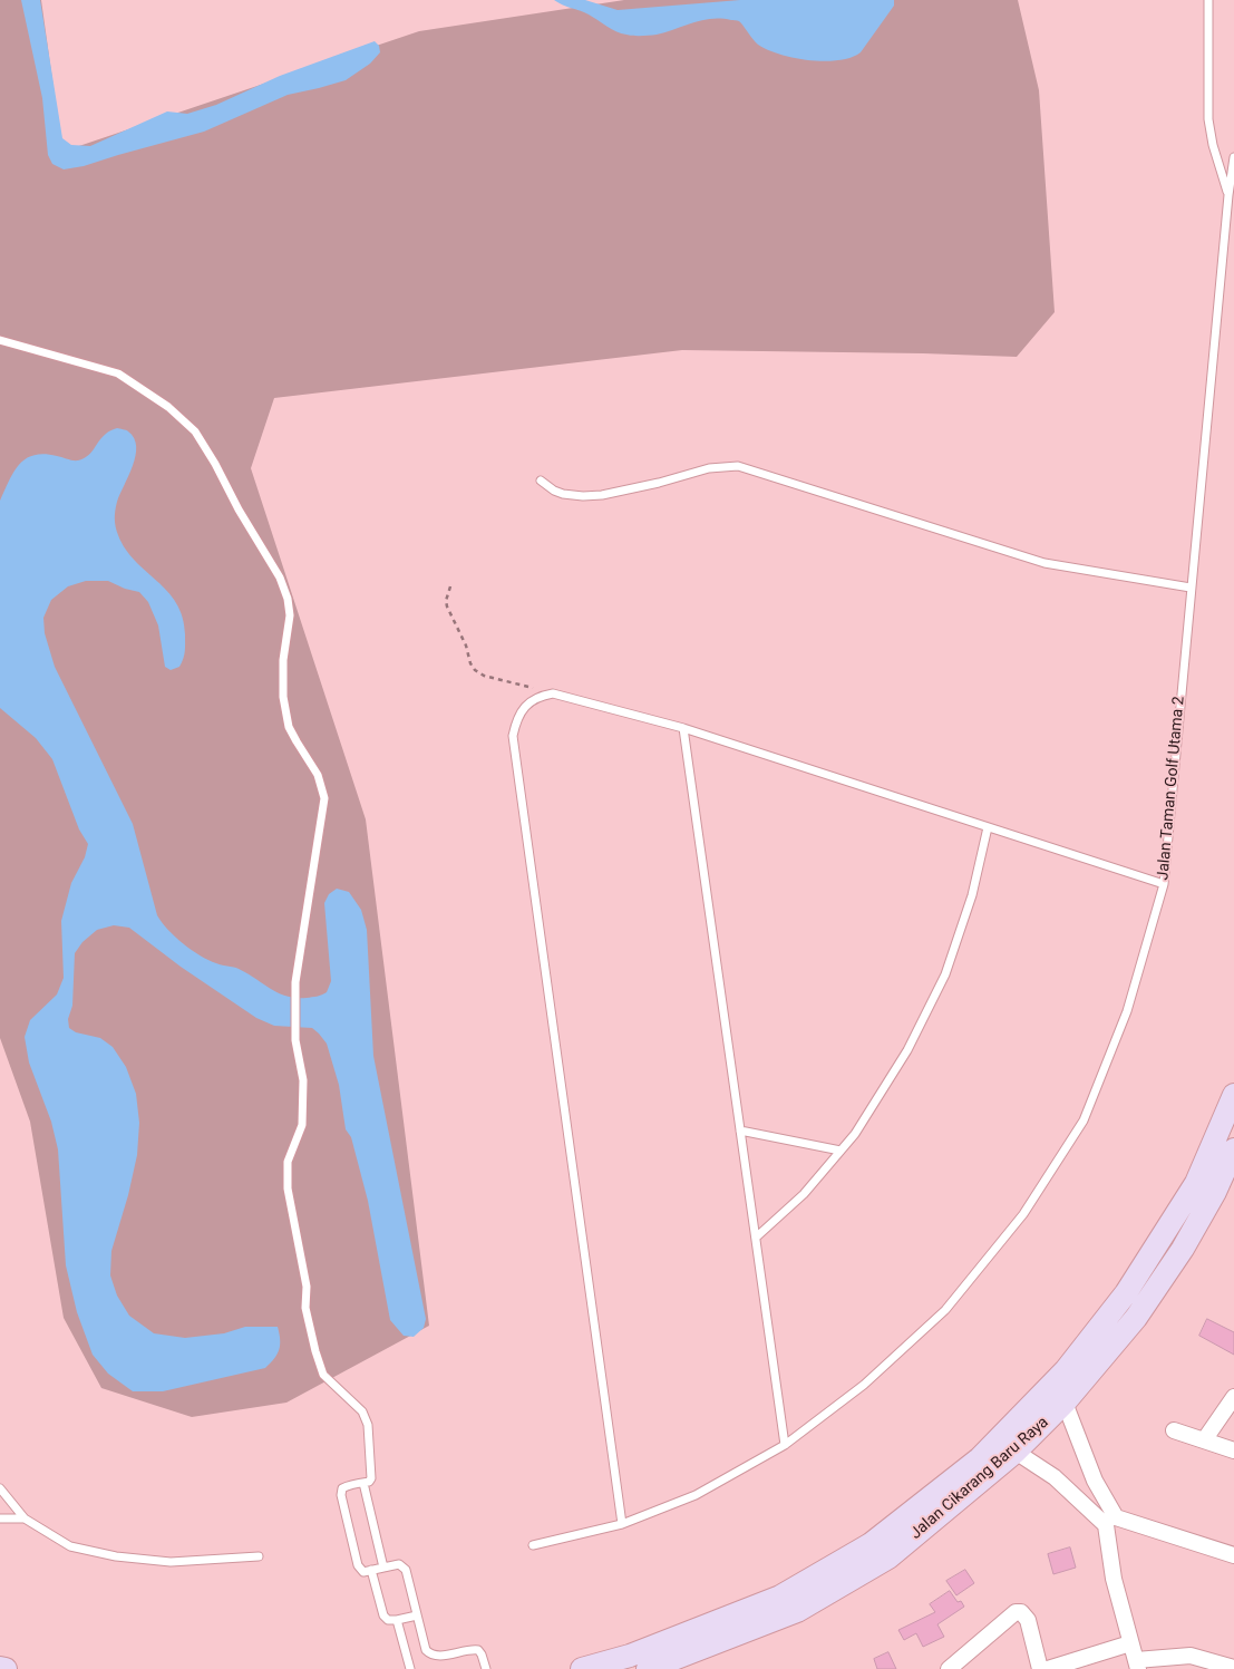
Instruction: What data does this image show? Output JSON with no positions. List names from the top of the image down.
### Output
{
  "streets": {
    "main road": ["Jalan Cikarang Baru Raya"],
    "lane": ["Jalan Taman Golf Utama 2"]
  }
}
